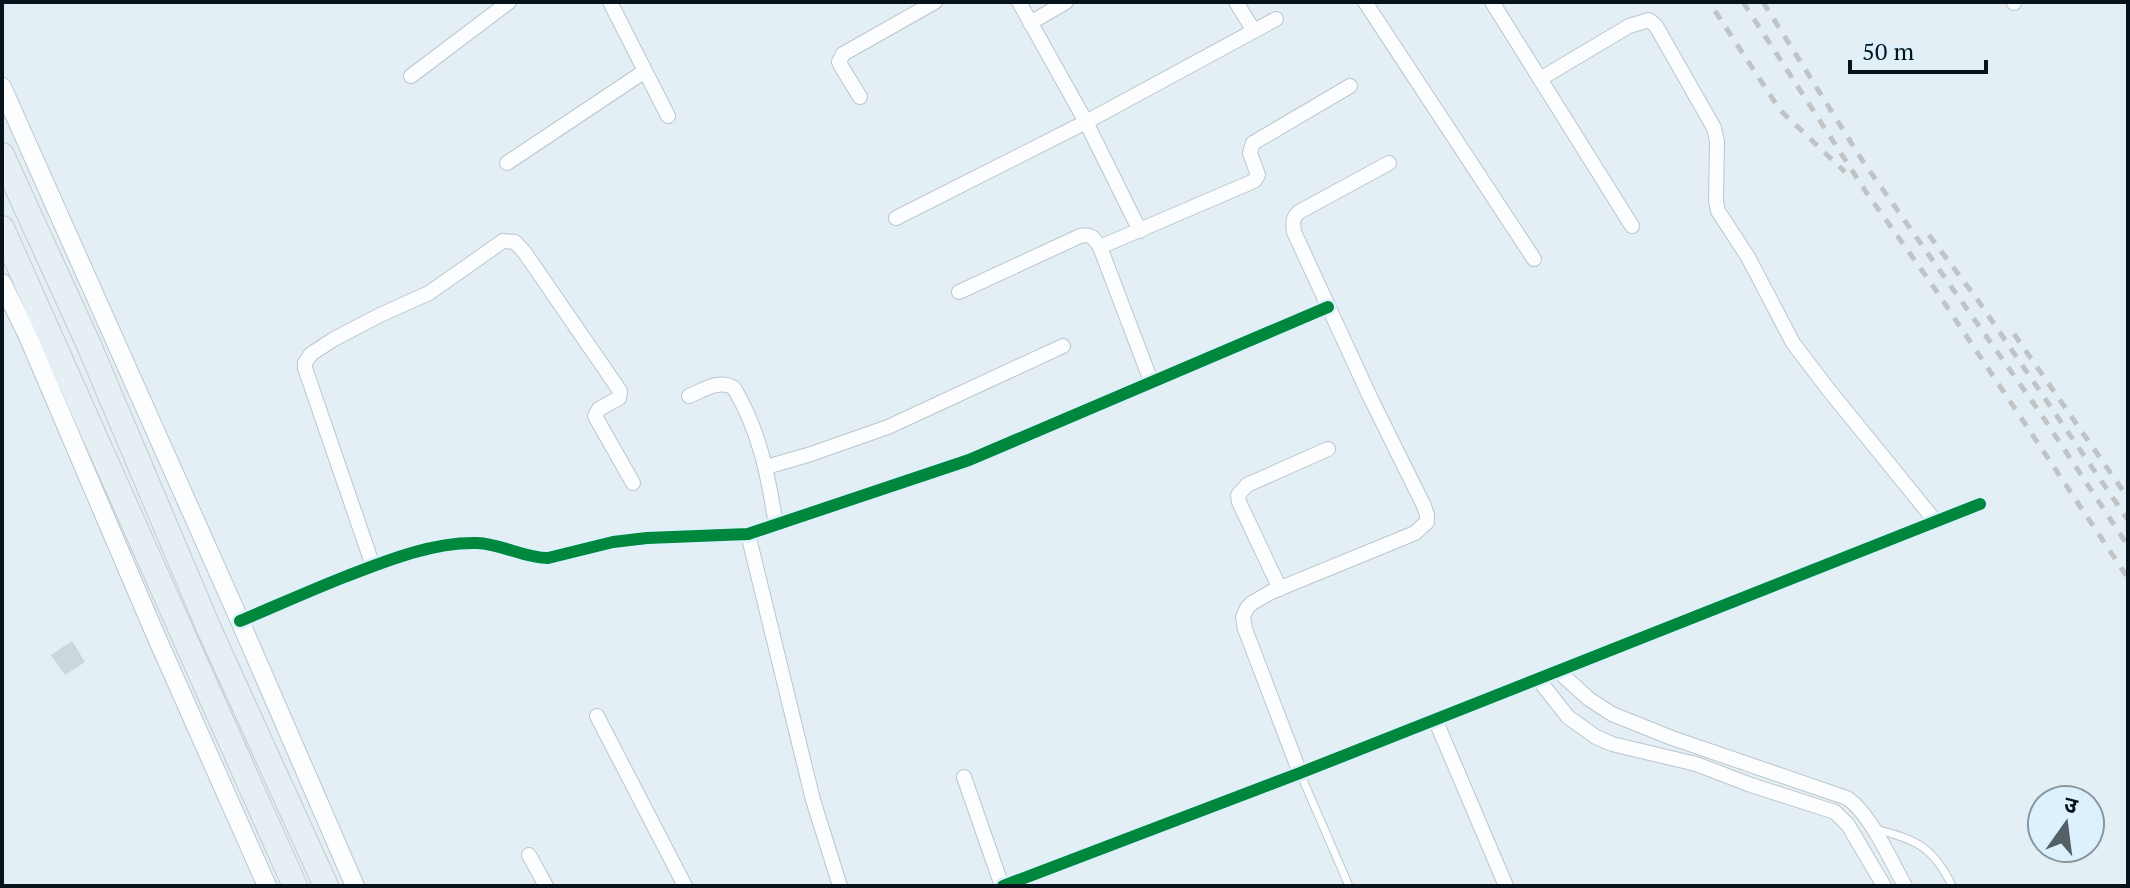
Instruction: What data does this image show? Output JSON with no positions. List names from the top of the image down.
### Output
{
  "scale_bar": "50 m",
  "north": "top"
}
